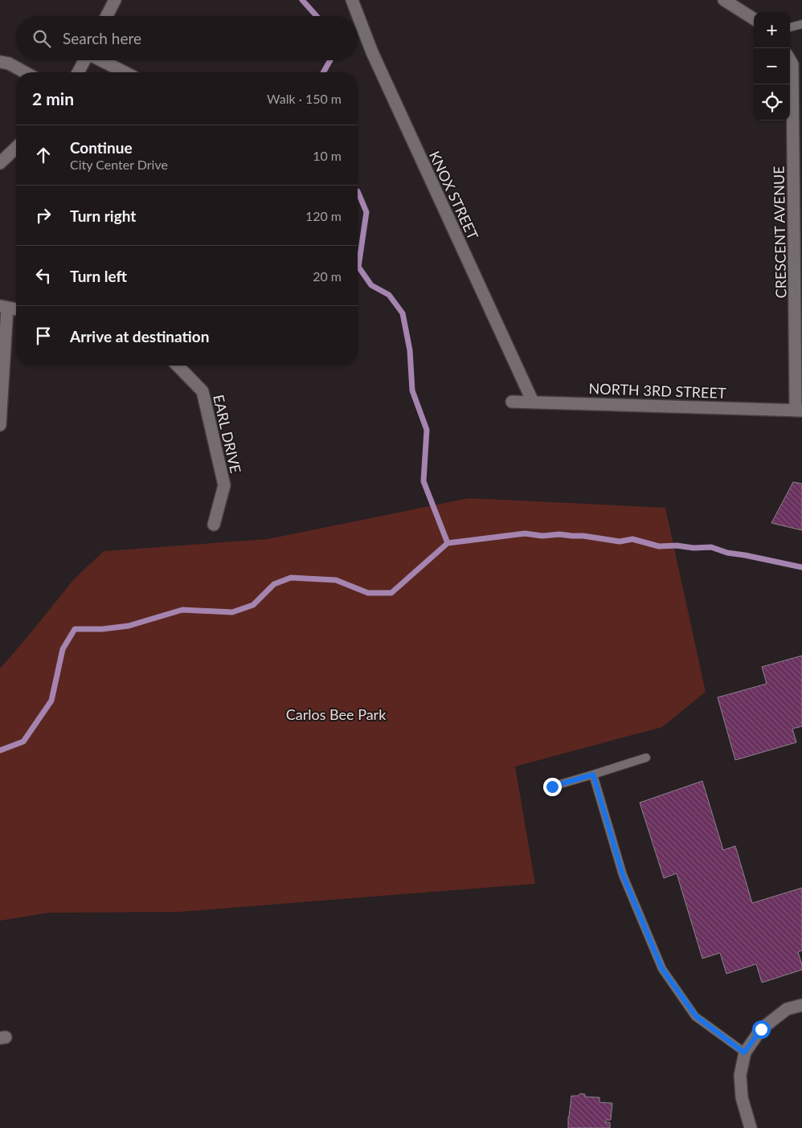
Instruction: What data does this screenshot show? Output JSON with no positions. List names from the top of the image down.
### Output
{
  "streets": {
    "street": [
      "KNOX STREET",
      "CRESCENT AVENUE",
      "NORTH 3RD STREET",
      "EARL DRIVE"
    ]
  },
  "crossings": [
    ["KNOX STREET", "NORTH 3RD STREET"],
    ["CRESCENT AVENUE", "NORTH 3RD STREET"]
  ],
  "parks": ["Carlos Bee Park"],
  "page": {
    "map_buttons": ["+", "−"],
    "search": "Search here",
    "heading": ["2 min", "Walk · 150 m"],
    "list": [
      ["Continue", "City Center Drive", "10 m"],
      ["Turn right", "120 m"],
      ["Turn left", "20 m"],
      "Arrive at destination"
    ]
  }
}
